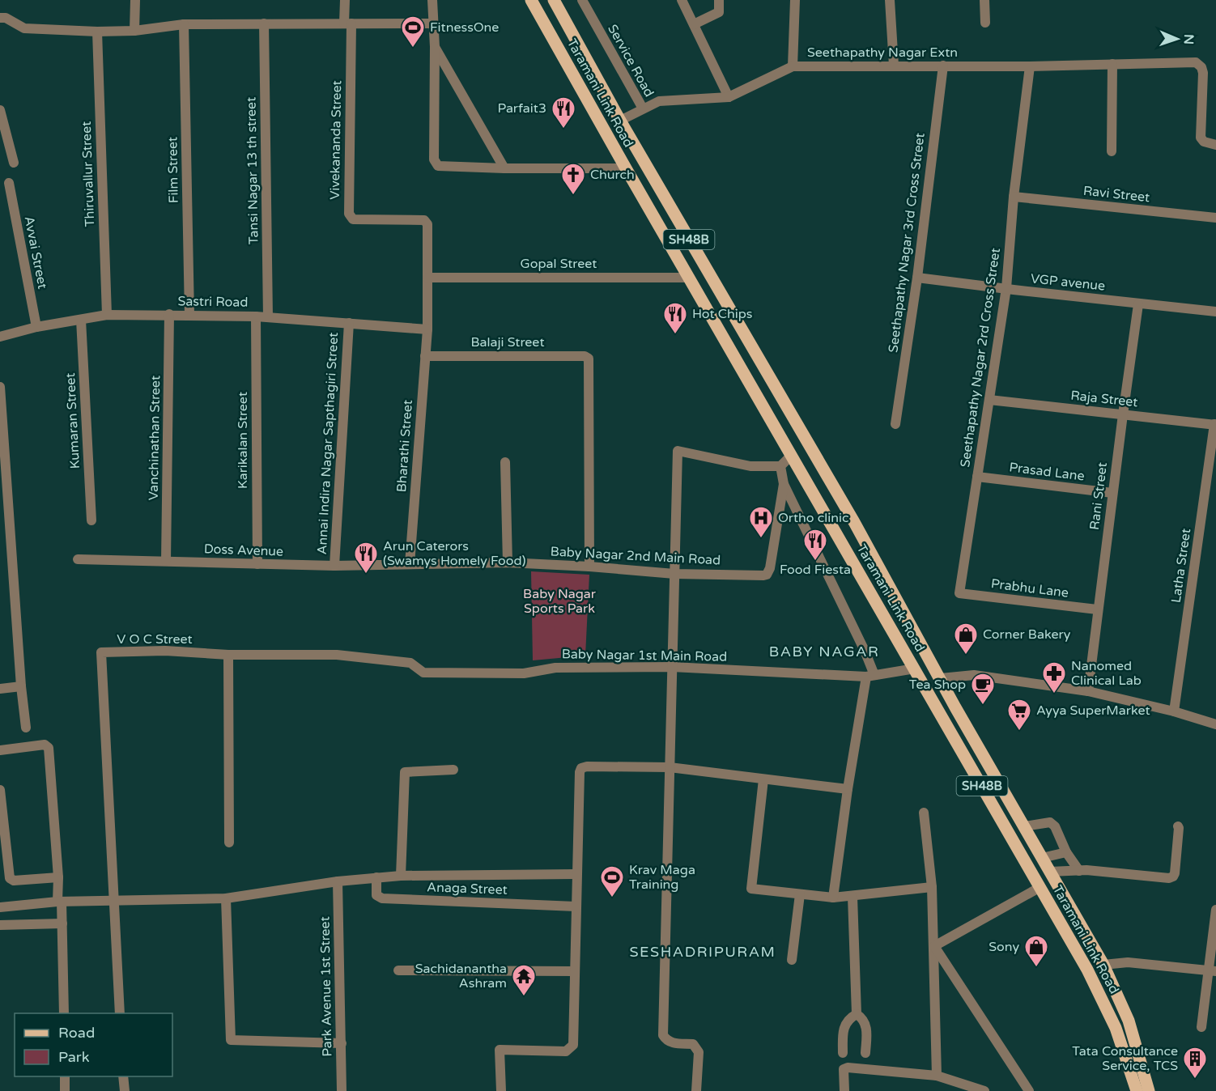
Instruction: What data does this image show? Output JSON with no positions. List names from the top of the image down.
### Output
{
  "streets": {
    "main road": ["Taramani Link Road", "SH48B"],
    "street": [
      "Seethapathy Nagar Extn",
      "Service Road",
      "Vivekananda Street",
      "Film Street",
      "Tansi Nagar 13 th street",
      "Thiruvallur Street",
      "Ravi Street",
      "Seethapathy Nagar 3rd Cross Street",
      "Avvai Street",
      "Gopal Street",
      "VGP avenue",
      "Sastri Road",
      "Balaji Street",
      "Seethapathy Nagar 2rd Cross Street",
      "Raja Street",
      "Kumaran Street",
      "Vanchinathan Street",
      "Karikalan Street",
      "Annai Indira Nagar Sapthagiri Street",
      "Bharathi Street",
      "Prasad Lane",
      "Rani Street",
      "Doss Avenue",
      "Baby Nagar 2nd Main Road",
      "Latha Street",
      "Prabhu Lane",
      "V O C Street",
      "Baby Nagar 1st Main Road",
      "Anaga Street",
      "Park Avenue 1st Street"
    ]
  },
  "crossings": [
    ["Seethapathy Nagar Extn", "Service Road"],
    ["Seethapathy Nagar Extn", "Taramani Link Road"],
    ["Seethapathy Nagar Extn", "Seethapathy Nagar 3rd Cross Street"],
    ["Seethapathy Nagar Extn", "Seethapathy Nagar 2rd Cross Street"],
    ["Taramani Link Road", "Gopal Street"],
    ["Taramani Link Road", "Baby Nagar 1st Main Road"],
    ["Vivekananda Street", "Gopal Street"],
    ["Vivekananda Street", "Sastri Road"],
    ["Vivekananda Street", "Bharathi Street"],
    ["Film Street", "Sastri Road"],
    ["Tansi Nagar 13 th street", "Sastri Road"],
    ["Thiruvallur Street", "Sastri Road"],
    ["Ravi Street", "Seethapathy Nagar 2rd Cross Street"],
    ["Seethapathy Nagar 3rd Cross Street", "VGP avenue"],
    ["Avvai Street", "Sastri Road"],
    ["VGP avenue", "Seethapathy Nagar 2rd Cross Street"],
    ["VGP avenue", "Rani Street"],
    ["Sastri Road", "Kumaran Street"],
    ["Sastri Road", "Vanchinathan Street"],
    ["Sastri Road", "Karikalan Street"],
    ["Sastri Road", "Annai Indira Nagar Sapthagiri Street"],
    ["Sastri Road", "Bharathi Street"],
    ["Balaji Street", "Bharathi Street"],
    ["Balaji Street", "Baby Nagar 2nd Main Road"],
    ["Seethapathy Nagar 2rd Cross Street", "Raja Street"],
    ["Seethapathy Nagar 2rd Cross Street", "Prasad Lane"],
    ["Seethapathy Nagar 2rd Cross Street", "Prabhu Lane"],
    ["Raja Street", "Rani Street"],
    ["Raja Street", "Latha Street"],
    ["Vanchinathan Street", "Doss Avenue"],
    ["Karikalan Street", "Doss Avenue"],
    ["Annai Indira Nagar Sapthagiri Street", "Doss Avenue"],
    ["Bharathi Street", "Doss Avenue"],
    ["Bharathi Street", "Baby Nagar 2nd Main Road"],
    ["Prasad Lane", "Rani Street"],
    ["Rani Street", "Prabhu Lane"],
    ["Doss Avenue", "Baby Nagar 2nd Main Road"],
    ["V O C Street", "Baby Nagar 1st Main Road"]
  ],
  "districts": ["BABY NAGAR", "SESHADRIPURAM"],
  "parks": ["Baby Nagar Sports Park"],
  "places": {
    "sports": ["FitnessOne", "Krav Maga Training"],
    "restaurant": [
      "Parfait3",
      "Hot Chips",
      "Food Fiesta",
      "Arun Caterors (Swamys Homely Food)"
    ],
    "church": ["Church"],
    "hospital": ["Ortho clinic"],
    "shop": ["Corner Bakery", "Sony"],
    "pharmacy": ["Nanomed Clinical Lab"],
    "cafe": ["Tea Shop"],
    "supermarket": ["Ayya SuperMarket"],
    "temple": ["Sachidanantha Ashram"],
    "building": ["Tata Consultance Service, TCS"]
  },
  "legend": ["Road", "Park"],
  "north": "right"
}
